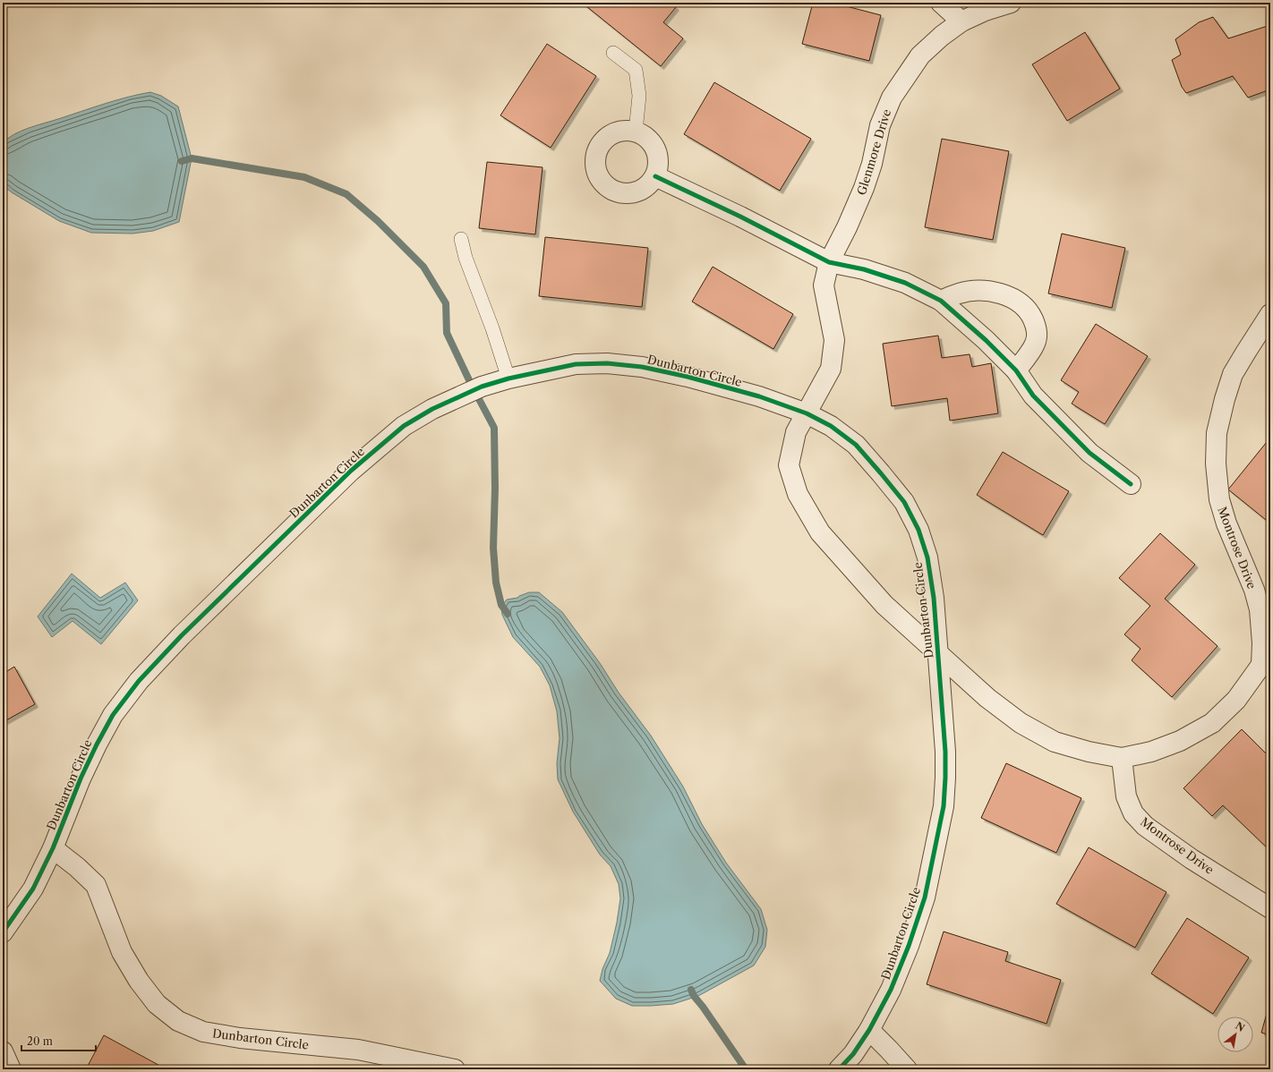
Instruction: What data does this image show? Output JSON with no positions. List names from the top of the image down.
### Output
{
  "streets": {
    "street": ["Glenmore Drive", "Dunbarton Circle", "Montrose Drive"]
  },
  "crossings": [
    ["Glenmore Drive", "Dunbarton Circle"],
    ["Glenmore Drive", "Montrose Drive"],
    ["Dunbarton Circle", "Montrose Drive"]
  ],
  "scale_bar": "20 m",
  "north": "top right"
}
